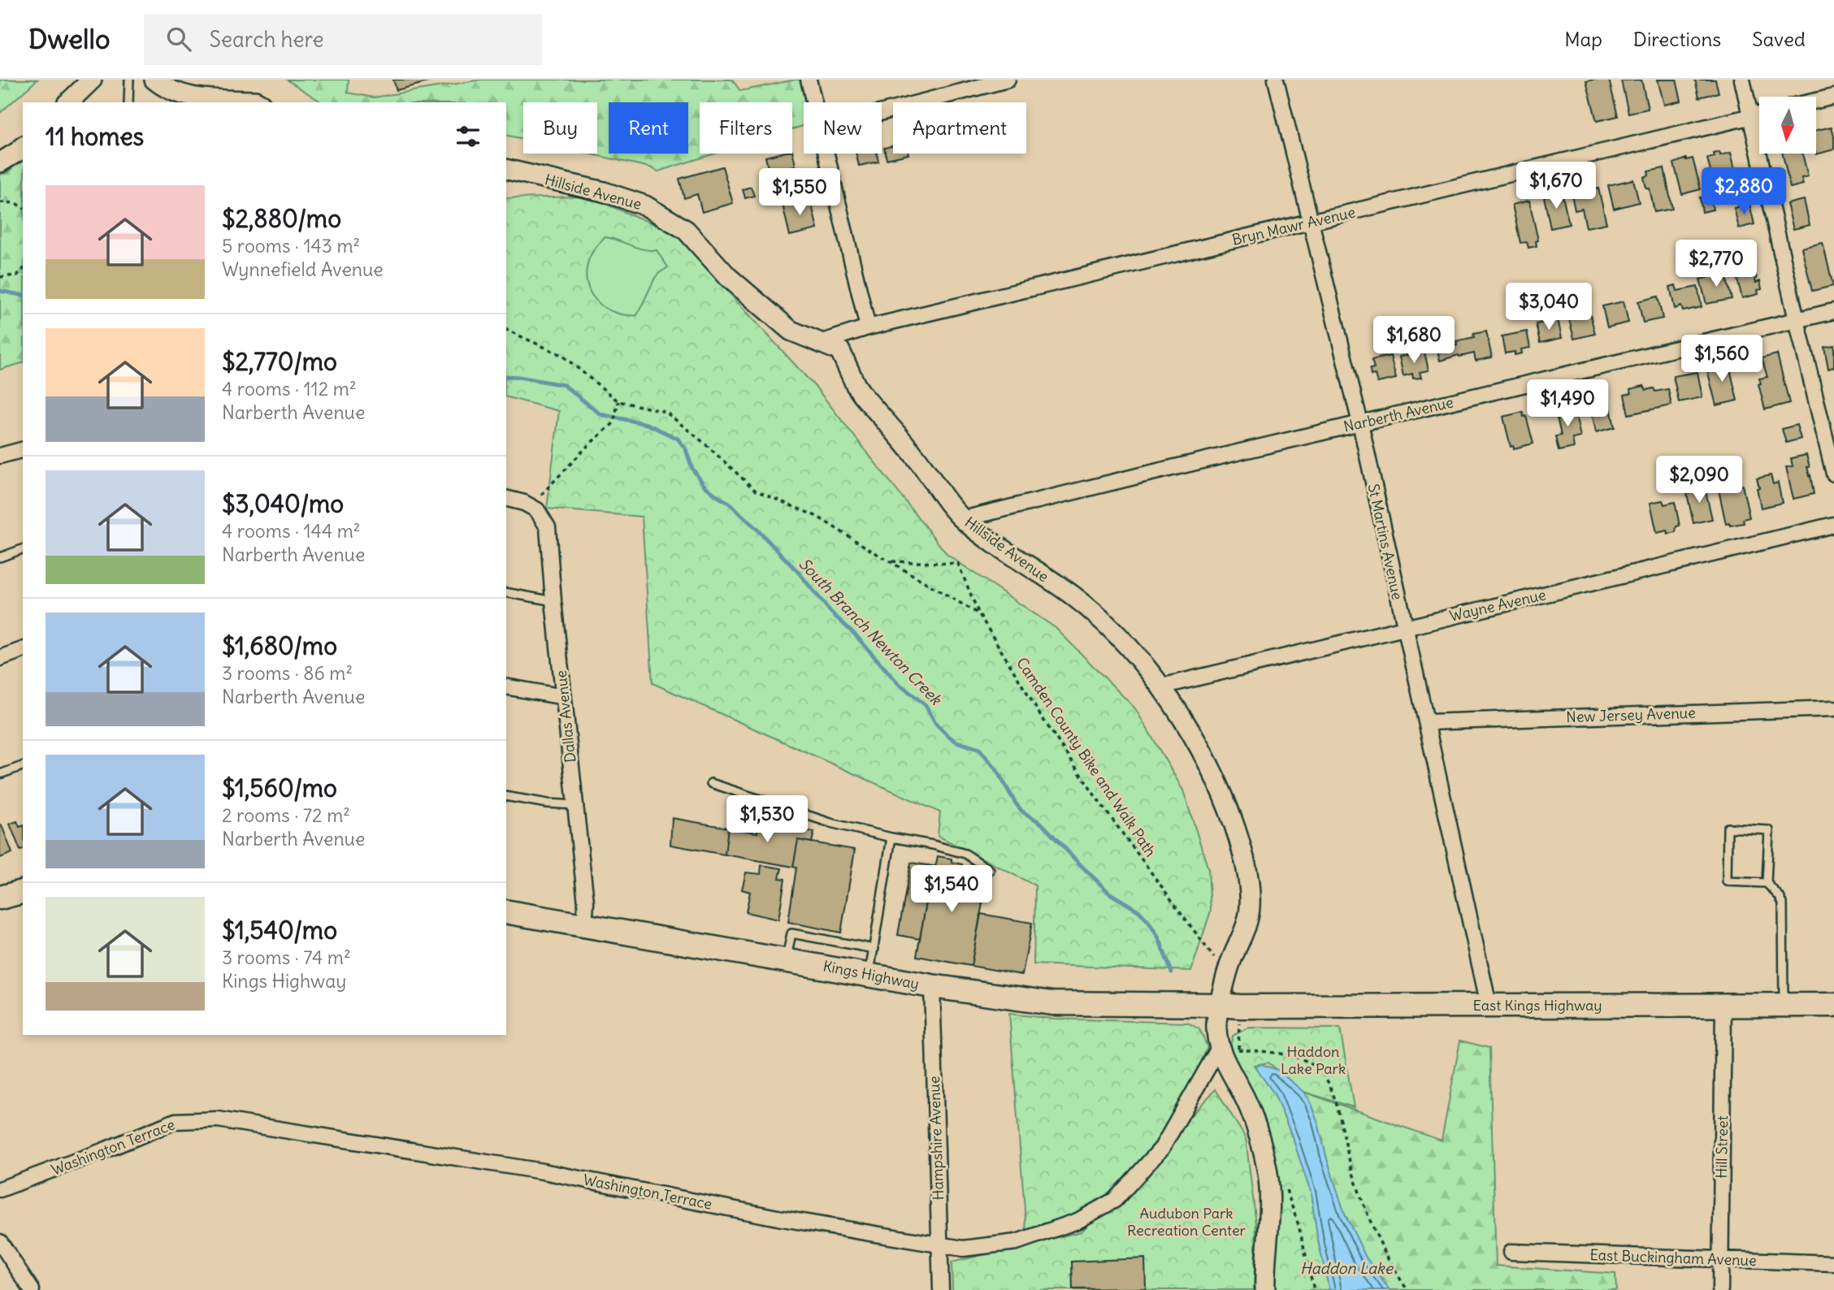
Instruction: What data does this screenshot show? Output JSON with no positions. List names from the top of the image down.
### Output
{
  "streets": {
    "main road": ["Kings Highway", "East Kings Highway"],
    "street": [
      "Hillside Avenue",
      "Bryn Mawr Avenue",
      "Narberth Avenue",
      "St Martins Avenue",
      "Wayne Avenue",
      "New Jersey Avenue",
      "Dallas Avenue",
      "Hampshire Avenue",
      "Washington Terrace",
      "Hill Street",
      "East Buckingham Avenue"
    ],
    "path": ["Camden County Bike and Walk Path"]
  },
  "crossings": [
    ["Hillside Avenue", "Bryn Mawr Avenue"],
    ["Hillside Avenue", "Narberth Avenue"],
    ["Hillside Avenue", "Wayne Avenue"],
    ["Hillside Avenue", "Camden County Bike and Walk Path"],
    ["Hillside Avenue", "Kings Highway"],
    ["Hillside Avenue", "East Kings Highway"],
    ["Hillside Avenue", "Washington Terrace"],
    ["Bryn Mawr Avenue", "St Martins Avenue"],
    ["Narberth Avenue", "St Martins Avenue"],
    ["St Martins Avenue", "Wayne Avenue"],
    ["St Martins Avenue", "New Jersey Avenue"],
    ["St Martins Avenue", "East Kings Highway"],
    ["Dallas Avenue", "Kings Highway"],
    ["Kings Highway", "East Kings Highway"],
    ["Kings Highway", "Hampshire Avenue"],
    ["East Kings Highway", "Hill Street"],
    ["Hampshire Avenue", "Washington Terrace"],
    ["Hill Street", "East Buckingham Avenue"]
  ],
  "water": ["South Branch Newton Creek", "Haddon Lake"],
  "parks": ["Haddon Lake Park", "Audubon Park Recreation Center"],
  "north": "bottom",
  "page": {
    "header": "Dwello",
    "search": "Search here",
    "nav": ["Map", "Directions", "Saved"],
    "chip": [
      "Buy",
      "Rent",
      "Filters",
      "New",
      "Apartment"
    ],
    "heading": "11 homes",
    "price": [
      "$1,670",
      "$2,880",
      "$1,550",
      "$2,770",
      "$3,040",
      "$1,680",
      "$1,560",
      "$1,490",
      "$2,090",
      "$1,530",
      "$1,540"
    ],
    "list": [
      {
        "name": "$2,880/mo",
        "note": "5 rooms · 143 m² · Wynnefield Avenue"
      },
      {
        "name": "$2,770/mo",
        "note": "4 rooms · 112 m² · Narberth Avenue"
      },
      {
        "name": "$3,040/mo",
        "note": "4 rooms · 144 m² · Narberth Avenue"
      },
      {
        "name": "$1,680/mo",
        "note": "3 rooms · 86 m² · Narberth Avenue"
      },
      {
        "name": "$1,560/mo",
        "note": "2 rooms · 72 m² · Narberth Avenue"
      },
      {
        "name": "$1,540/mo",
        "note": "3 rooms · 74 m² · Kings Highway"
      }
    ]
  }
}
